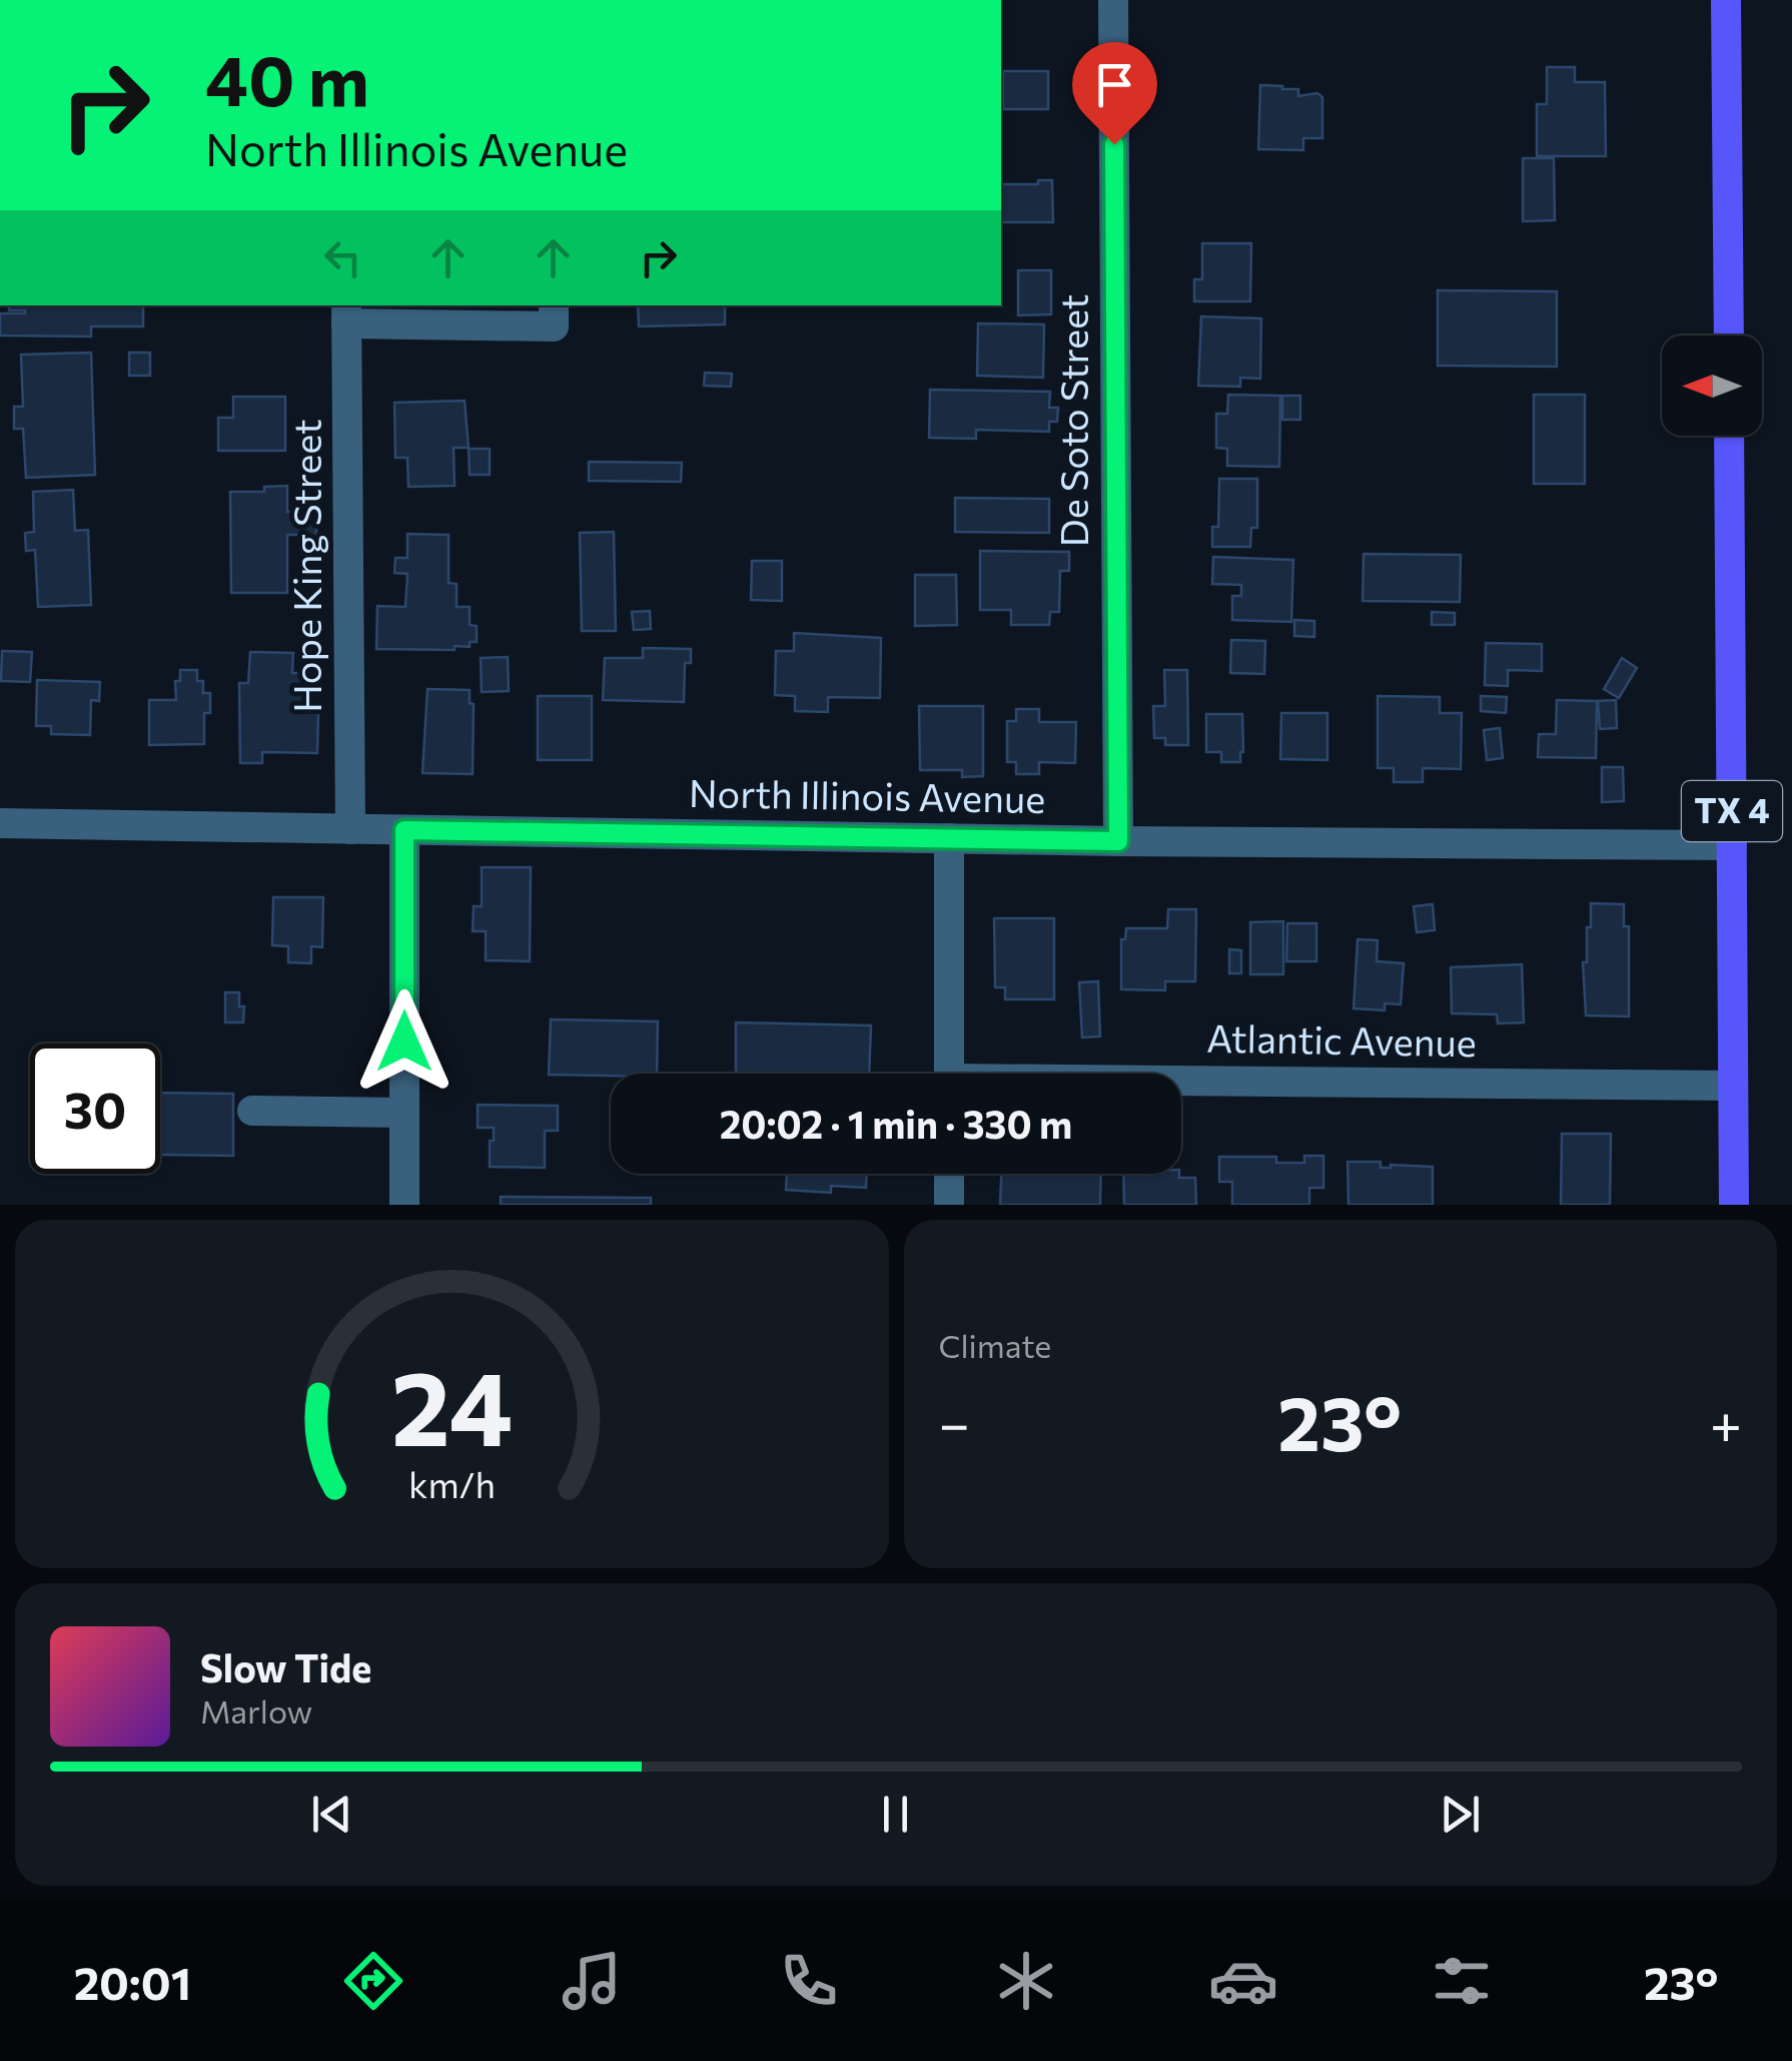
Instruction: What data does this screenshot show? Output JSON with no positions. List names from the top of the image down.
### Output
{
  "streets": {
    "main road": ["TX 4"],
    "street": [
      "De Soto Street",
      "Hope King Street",
      "North Illinois Avenue",
      "Atlantic Avenue"
    ]
  },
  "crossings": [
    ["De Soto Street", "North Illinois Avenue"],
    ["Hope King Street", "North Illinois Avenue"],
    ["North Illinois Avenue", "TX 4"],
    ["TX 4", "Atlantic Avenue"]
  ],
  "north": "left",
  "page": {
    "turn": ["40 m", "North Illinois Avenue"],
    "limit": "30",
    "trip": "20:02 · 1 min · 330 m",
    "tile": "Climate",
    "heat": ["−", "23°", "+"],
    "song": ["Slow Tide", "Marlow"],
    "tabs": ["20:01", "23°"],
    "gauge": ["24", "km/h"]
  }
}
